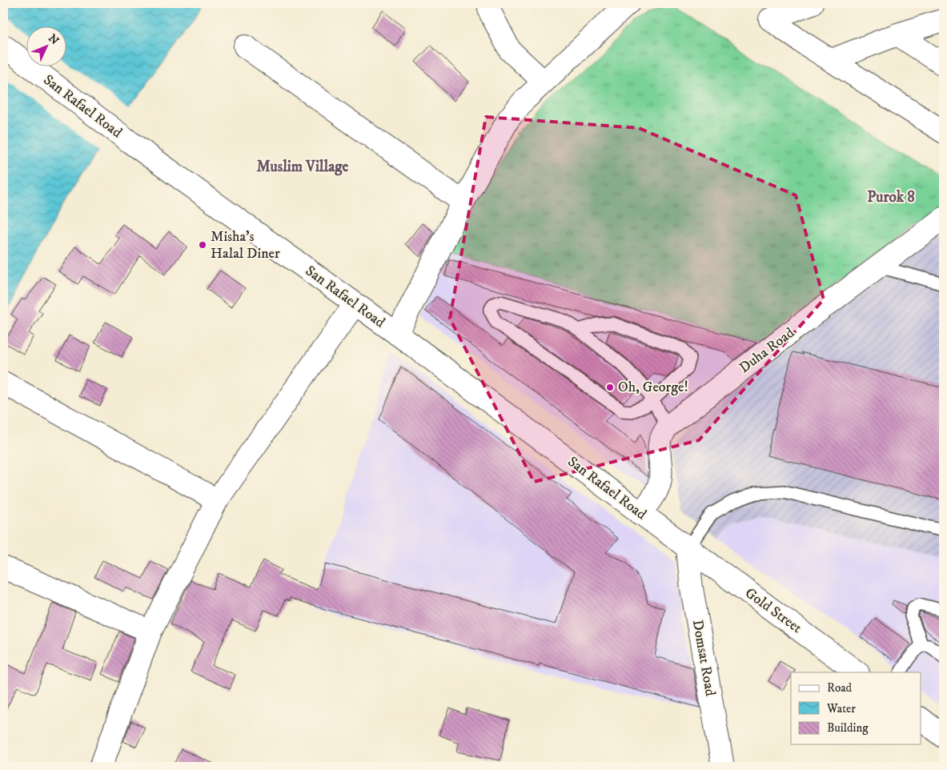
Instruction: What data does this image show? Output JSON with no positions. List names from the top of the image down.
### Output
{
  "streets": {
    "street": [
      "San Rafael Road",
      "Duha Road",
      "Gold Street",
      "Domsat Road"
    ]
  },
  "crossings": [
    ["San Rafael Road", "Duha Road"],
    ["San Rafael Road", "Gold Street"],
    ["San Rafael Road", "Domsat Road"],
    ["Gold Street", "Domsat Road"]
  ],
  "districts": ["Muslim Village", "Purok 8"],
  "places": ["Misha's Halal Diner", "Oh, George!"],
  "legend": ["Road", "Water", "Building"],
  "north": "top right"
}
